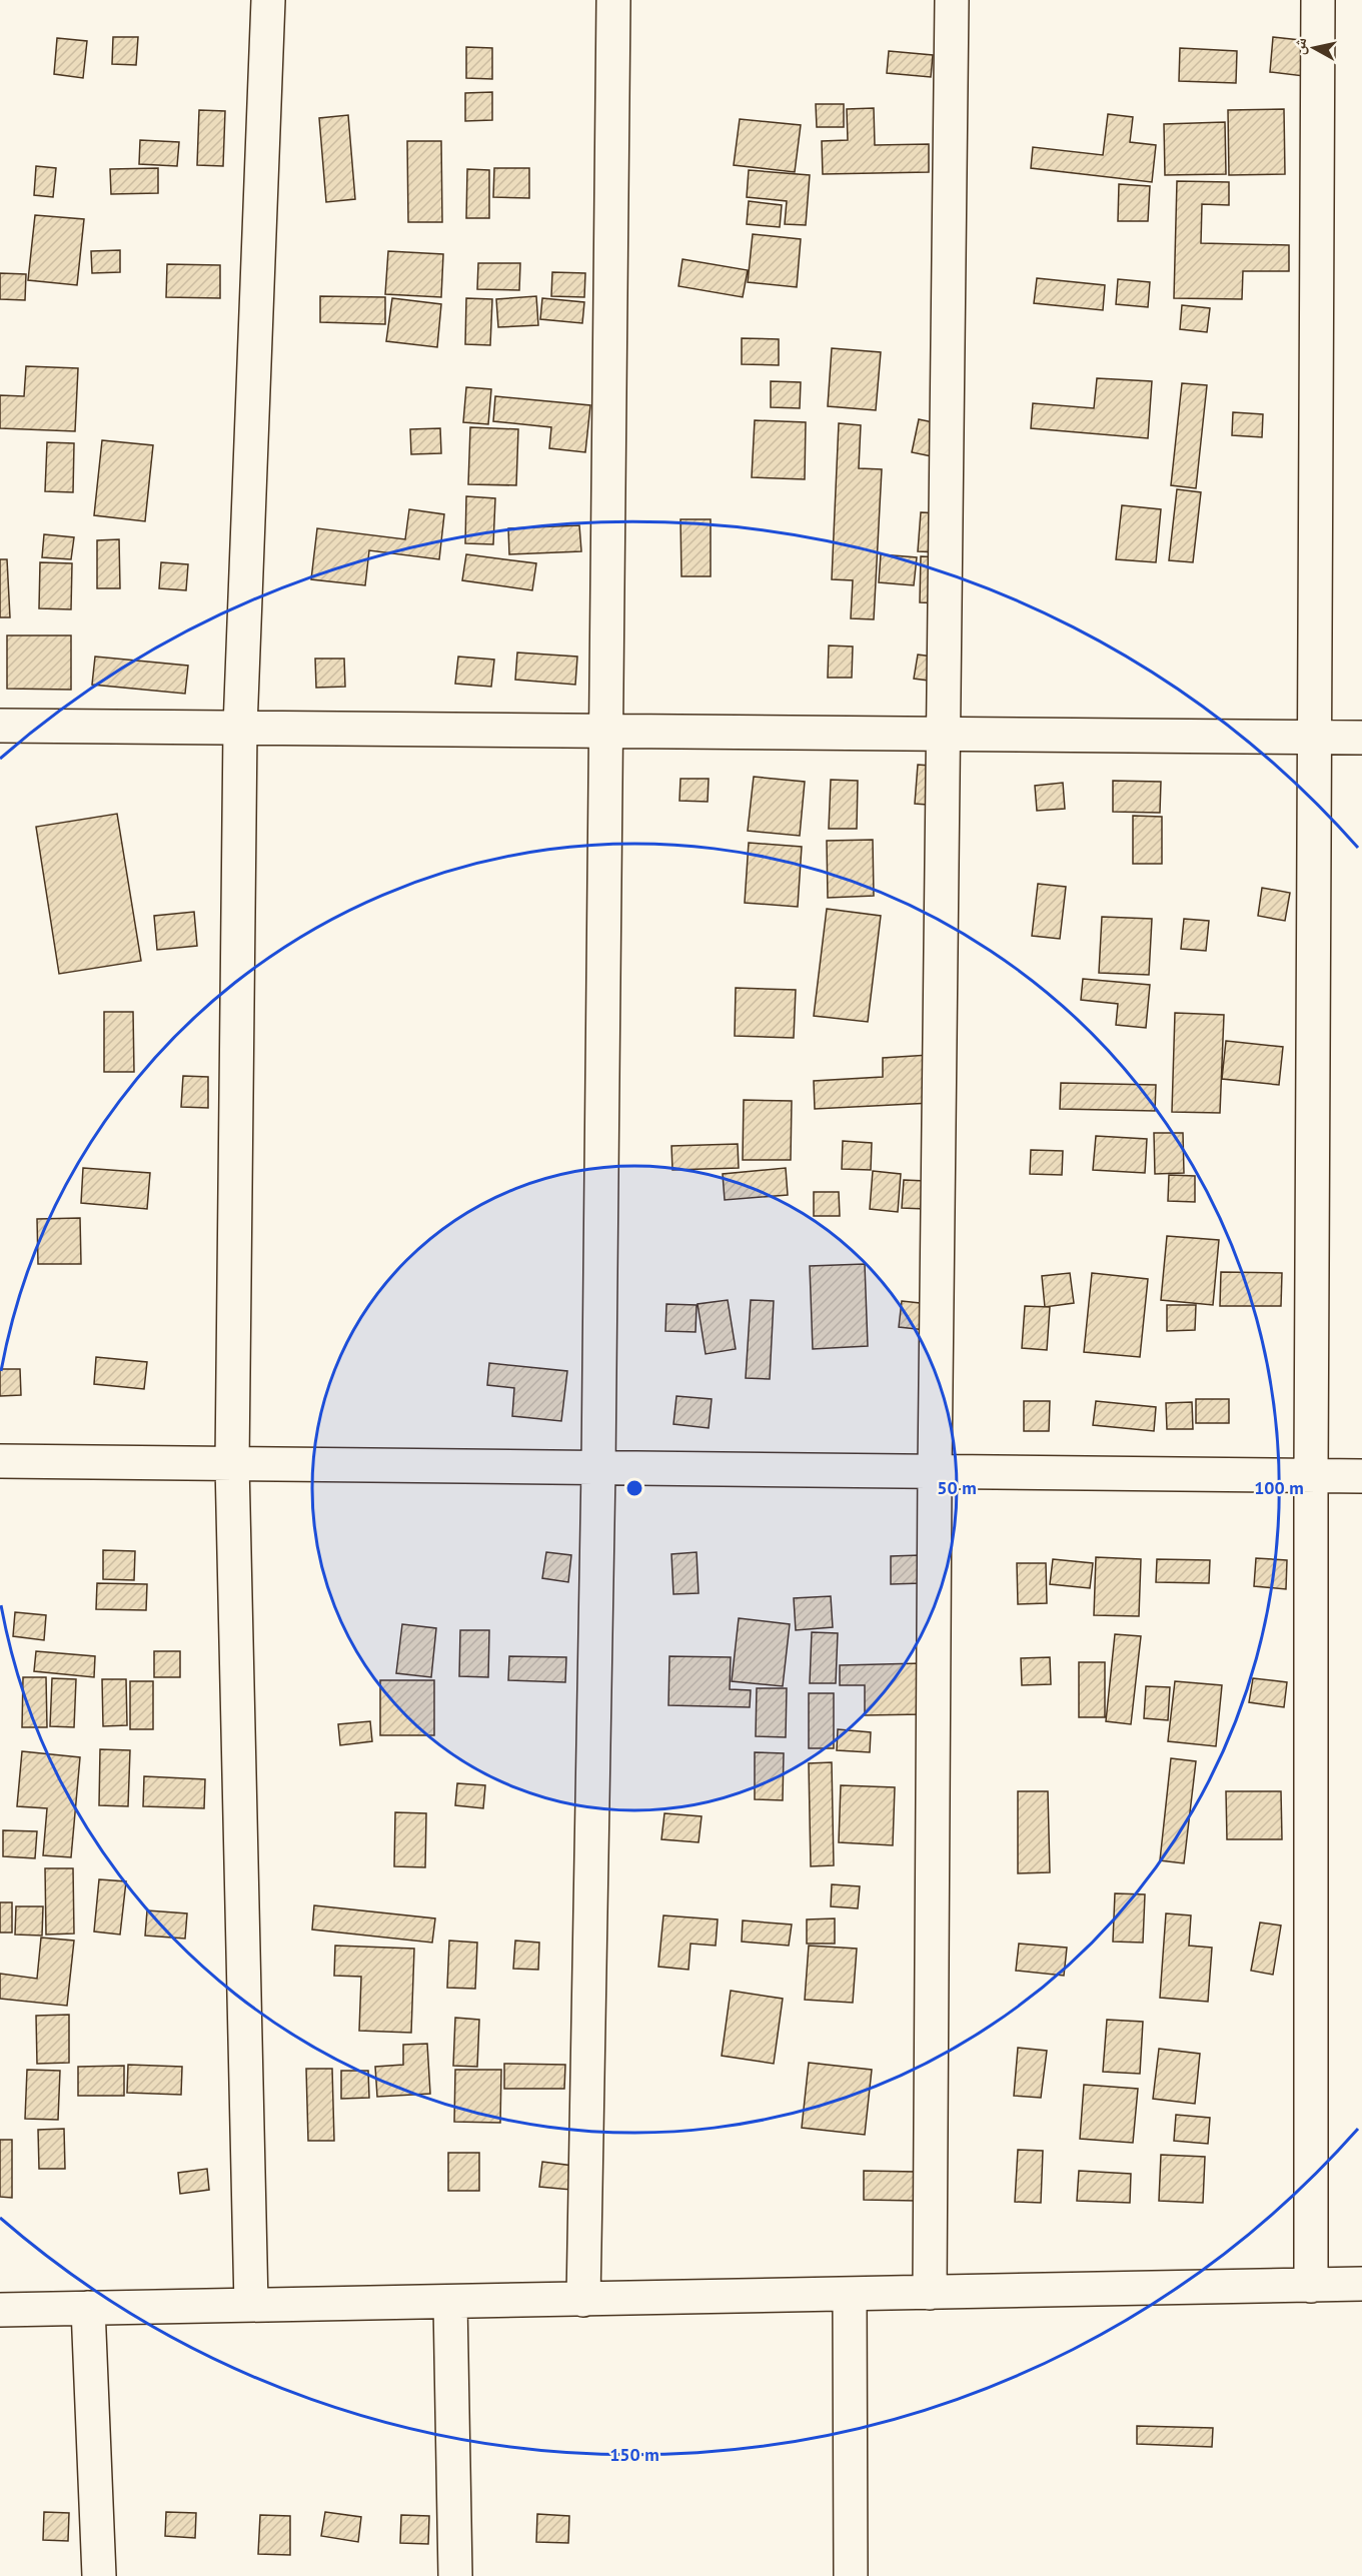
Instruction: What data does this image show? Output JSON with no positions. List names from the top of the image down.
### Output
{
  "north": "left",
  "rings": ["50 m", "100 m", "150 m"]
}
